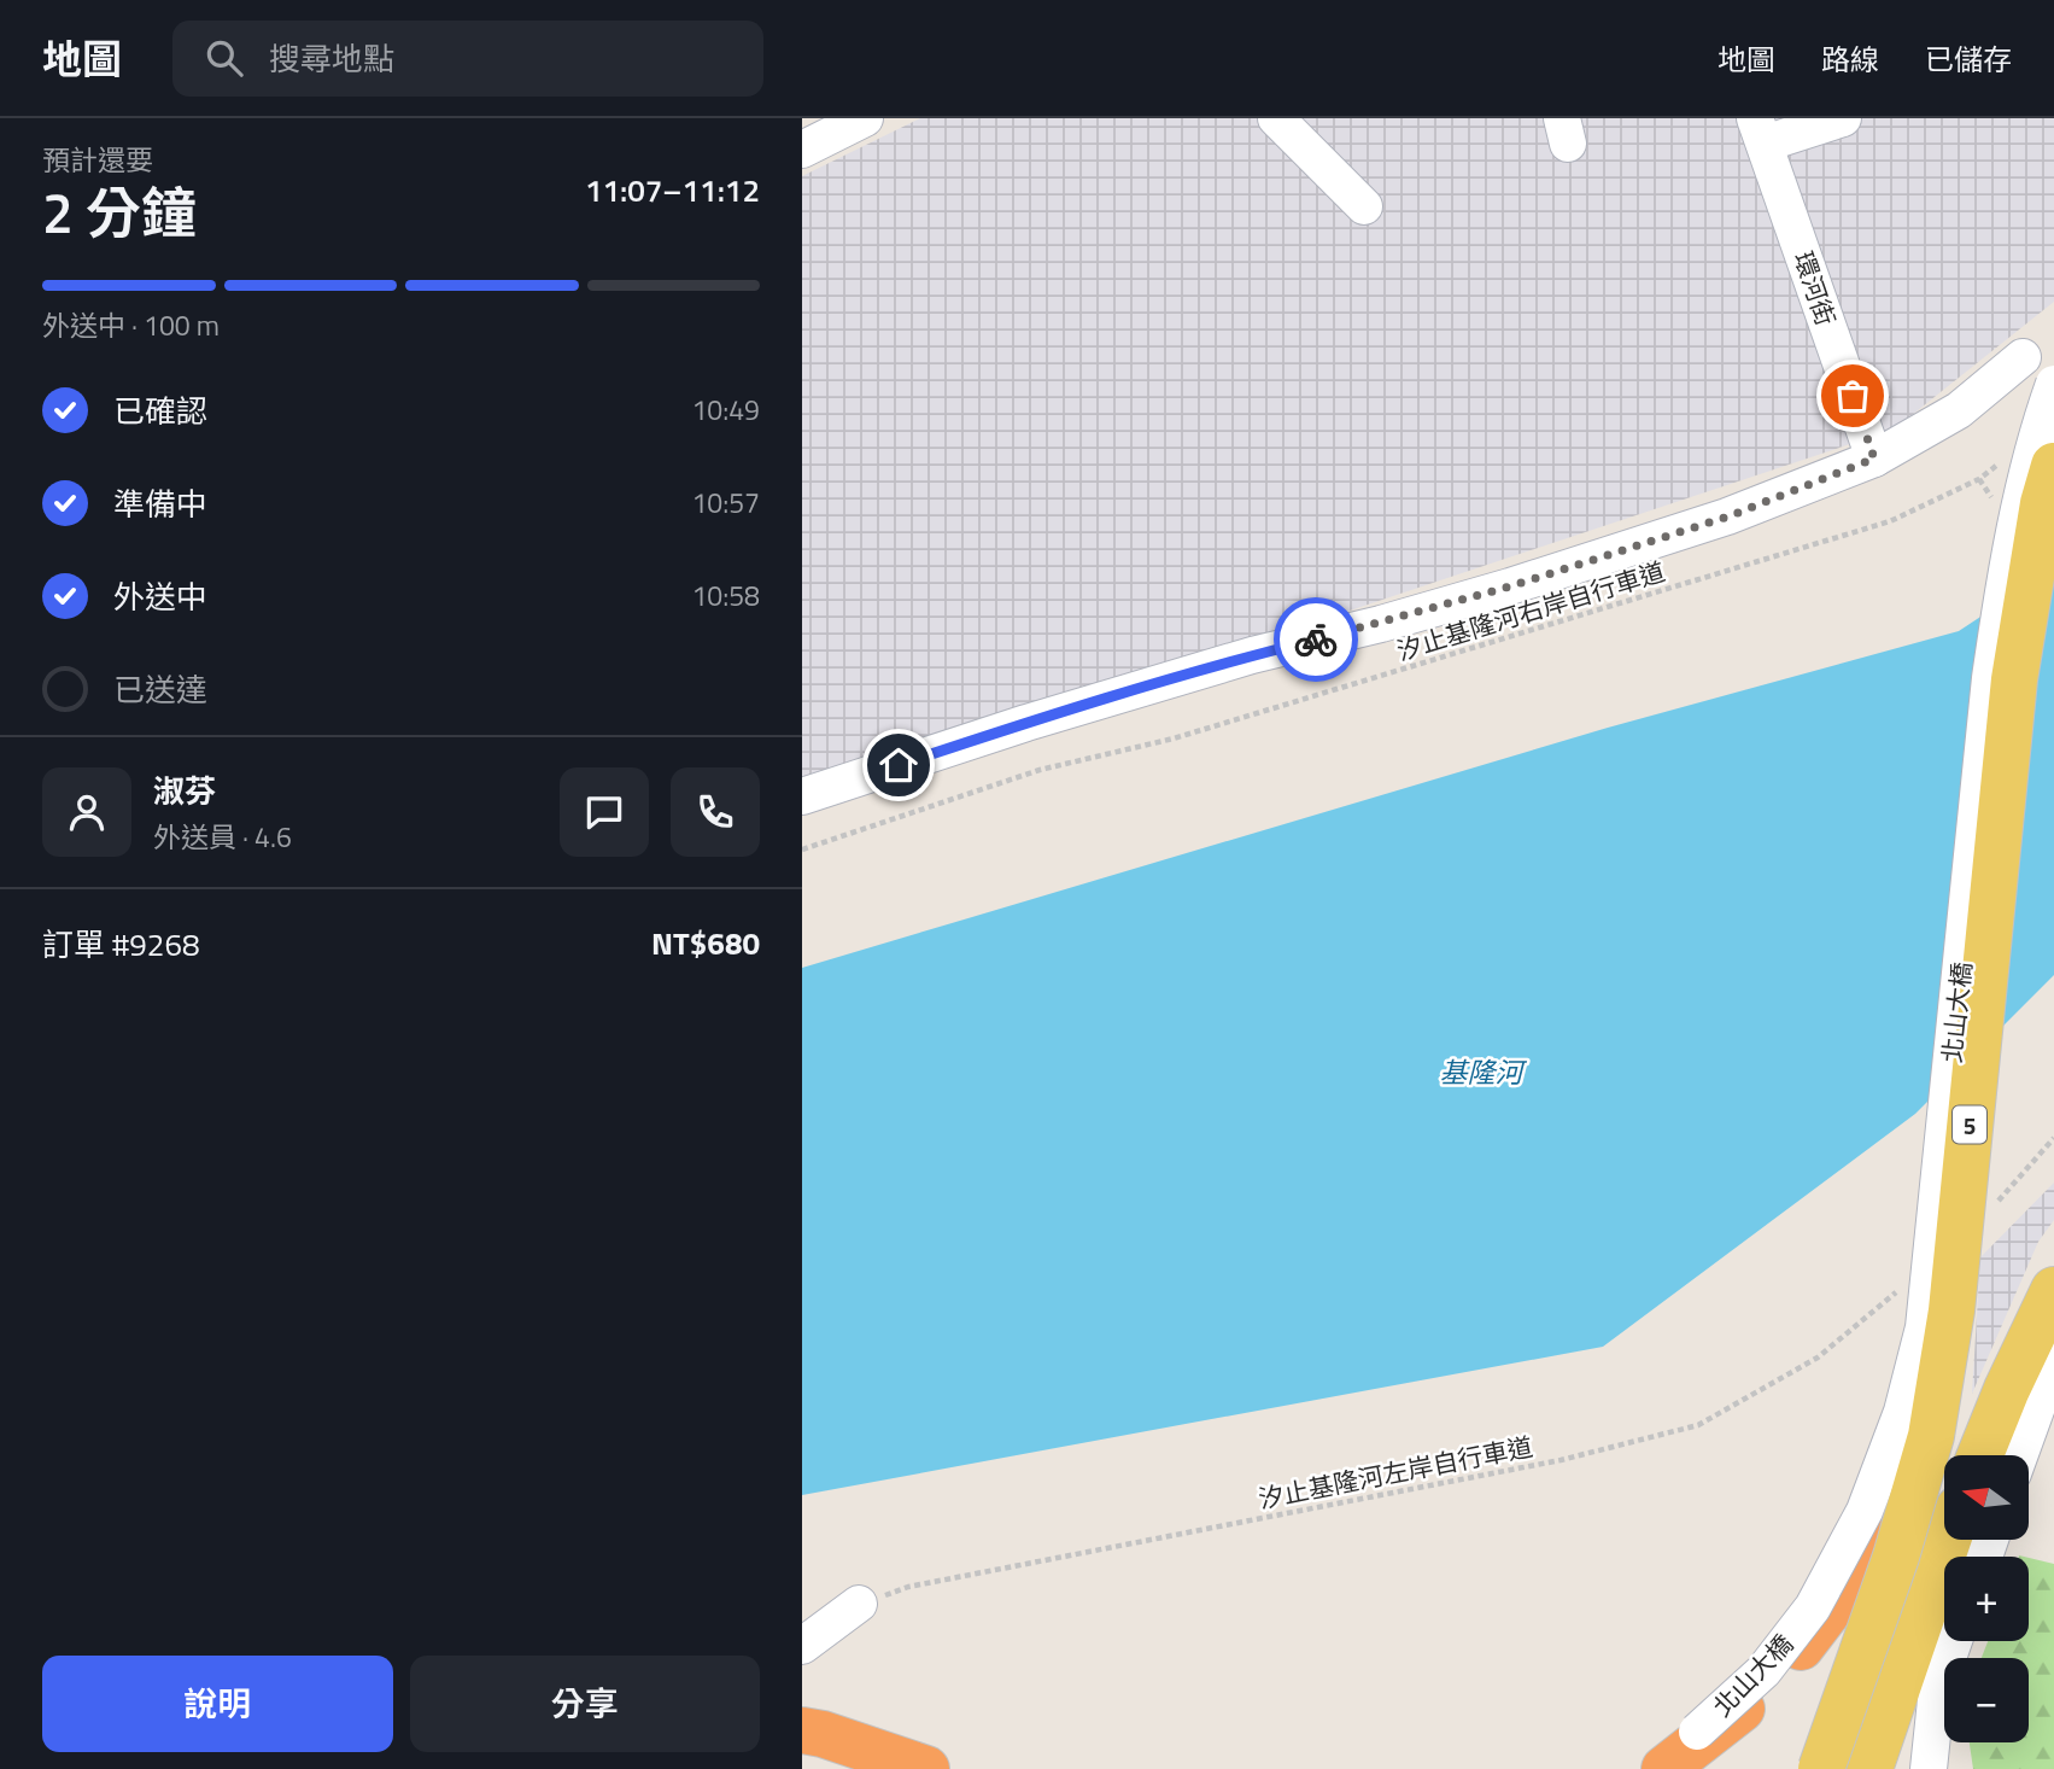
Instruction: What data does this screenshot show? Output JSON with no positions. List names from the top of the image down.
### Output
{
  "streets": {
    "main road": ["北山大橋", "5"],
    "street": ["環河街"],
    "path": ["汐止基隆河右岸自行車道", "汐止基隆河左岸自行車道"]
  },
  "water": ["基隆河"],
  "north": "left",
  "page": {
    "header": "地圖",
    "search": "搜尋地點",
    "nav": ["地圖", "路線", "已儲存"],
    "heading": ["2 分鐘", "預計還要", "11:07–11:12"],
    "panel": [
      "淑芬",
      "外送員 · 4.6",
      "訂單 #9268",
      "NT$680"
    ],
    "bar": "外送中 · 100 m",
    "list": [
      ["已確認", "10:49"],
      ["準備中", "10:57"],
      ["外送中", "10:58"],
      "已送達"
    ],
    "map_buttons": ["+", "−"],
    "buttons": ["說明", "分享"]
  }
}
